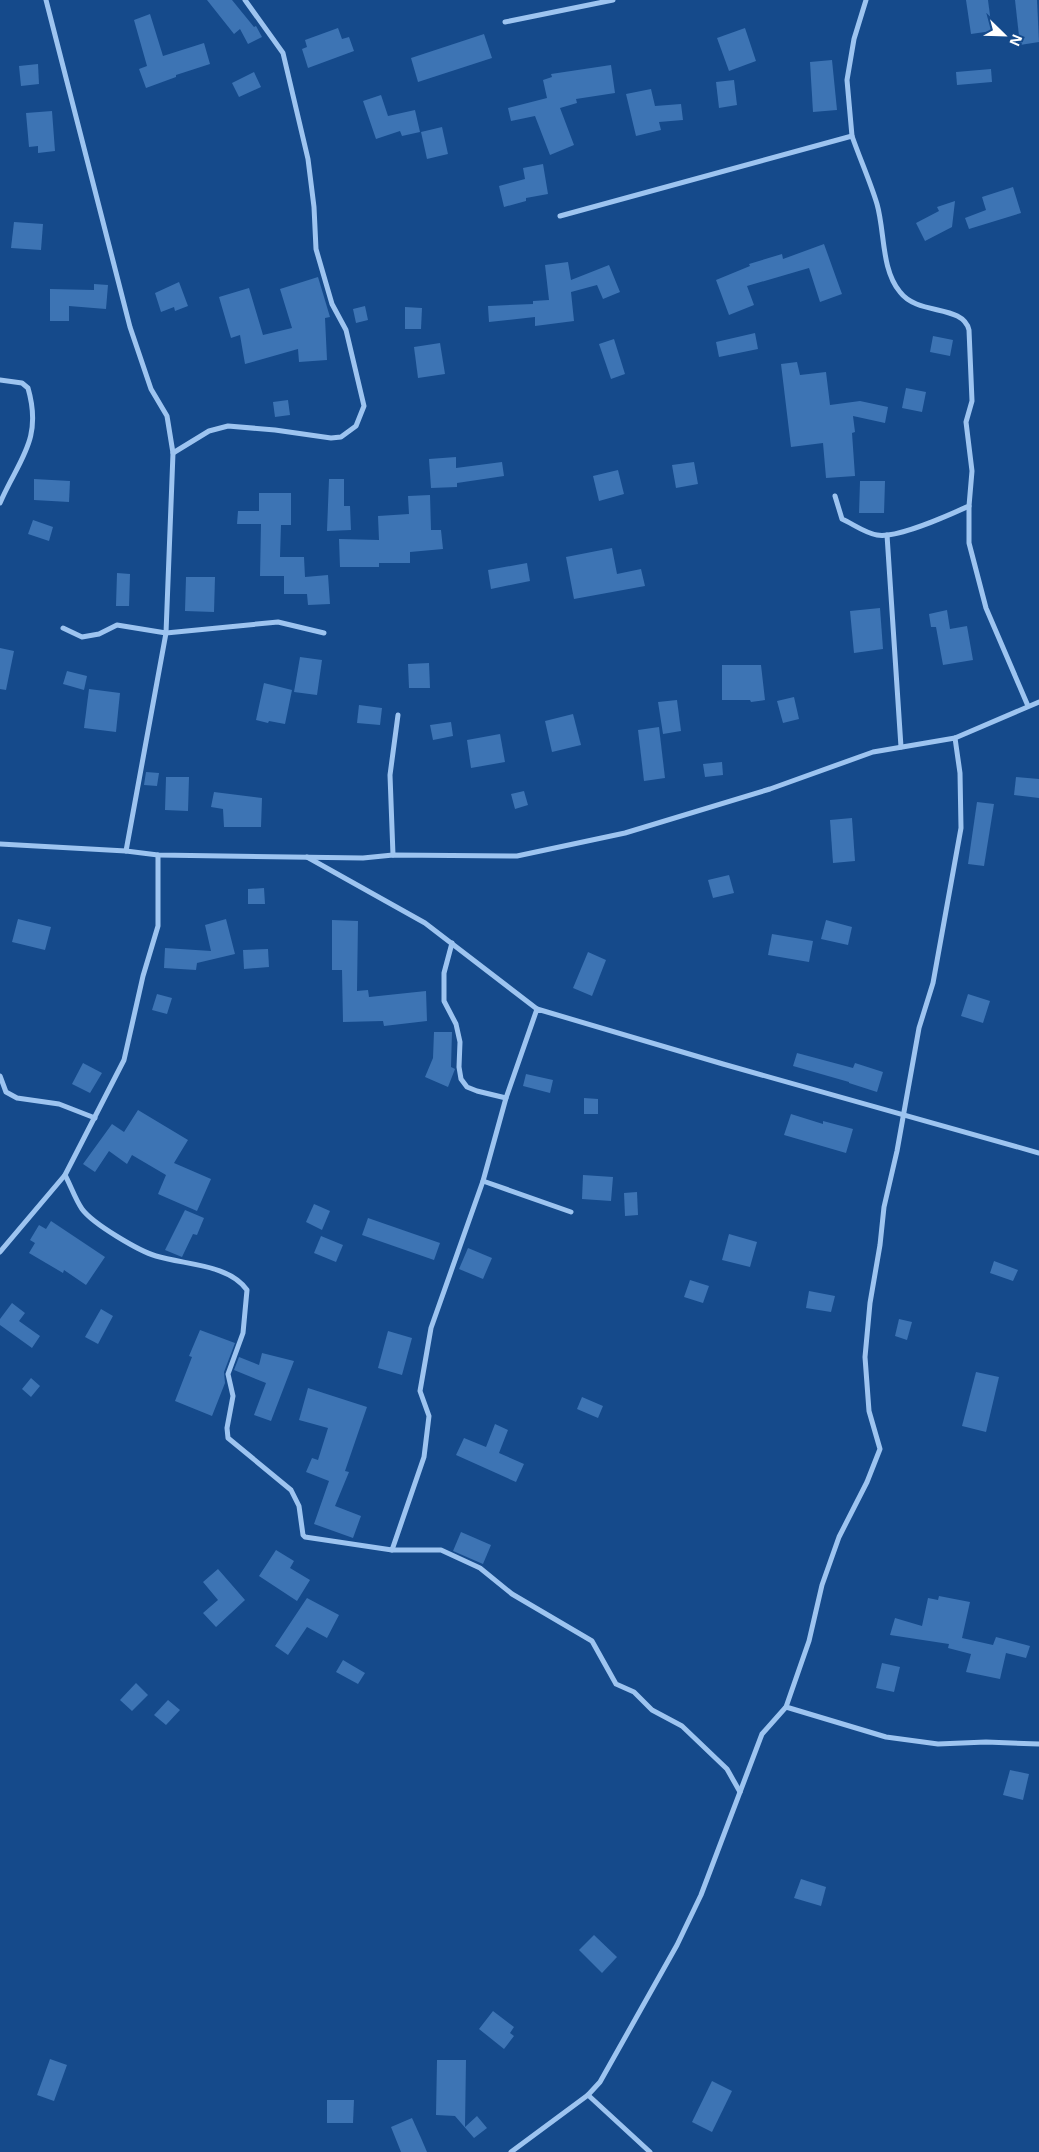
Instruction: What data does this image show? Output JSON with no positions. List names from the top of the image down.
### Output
{
  "north": "bottom right"
}
